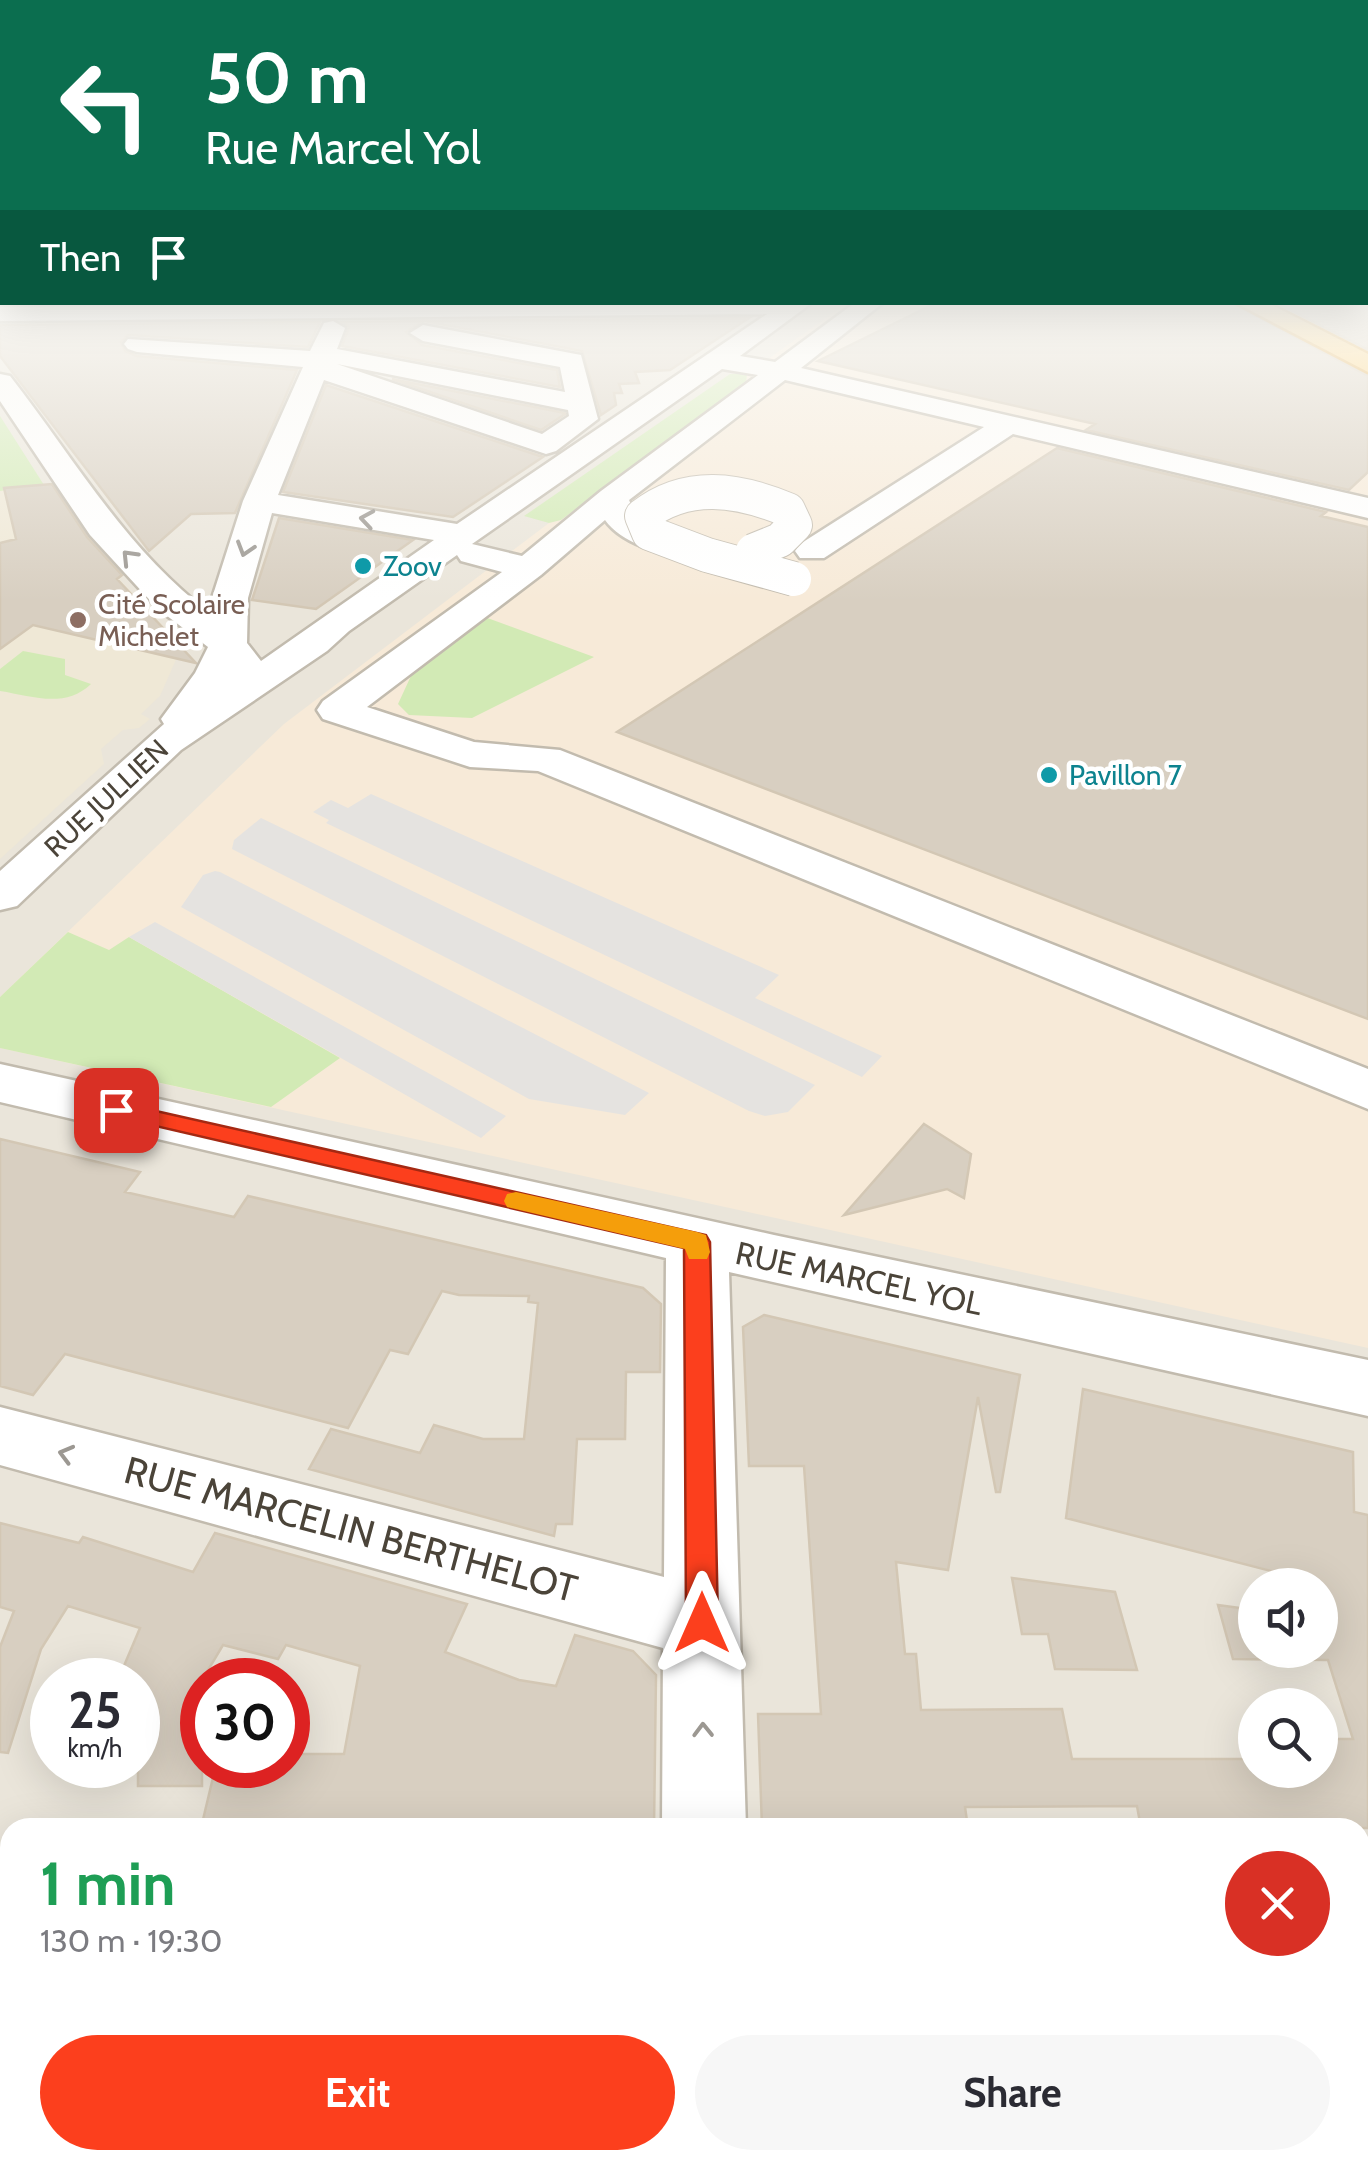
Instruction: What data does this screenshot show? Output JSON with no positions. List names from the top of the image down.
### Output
{
  "streets": {
    "street": ["RUE JULLIEN", "RUE MARCEL YOL", "RUE MARCELIN BERTHELOT"]
  },
  "one_way": ["RUE MARCELIN BERTHELOT"],
  "places": ["Zoov", "Cité Scolaire Michelet", "Pavillon 7"],
  "page": {
    "turn": ["50 m", "Rue Marcel Yol"],
    "then": "Then",
    "speed": "25 km/h",
    "limit": "30",
    "heading": ["1 min", "130 m · 19:30"],
    "buttons": ["Exit", "Share"]
  }
}
